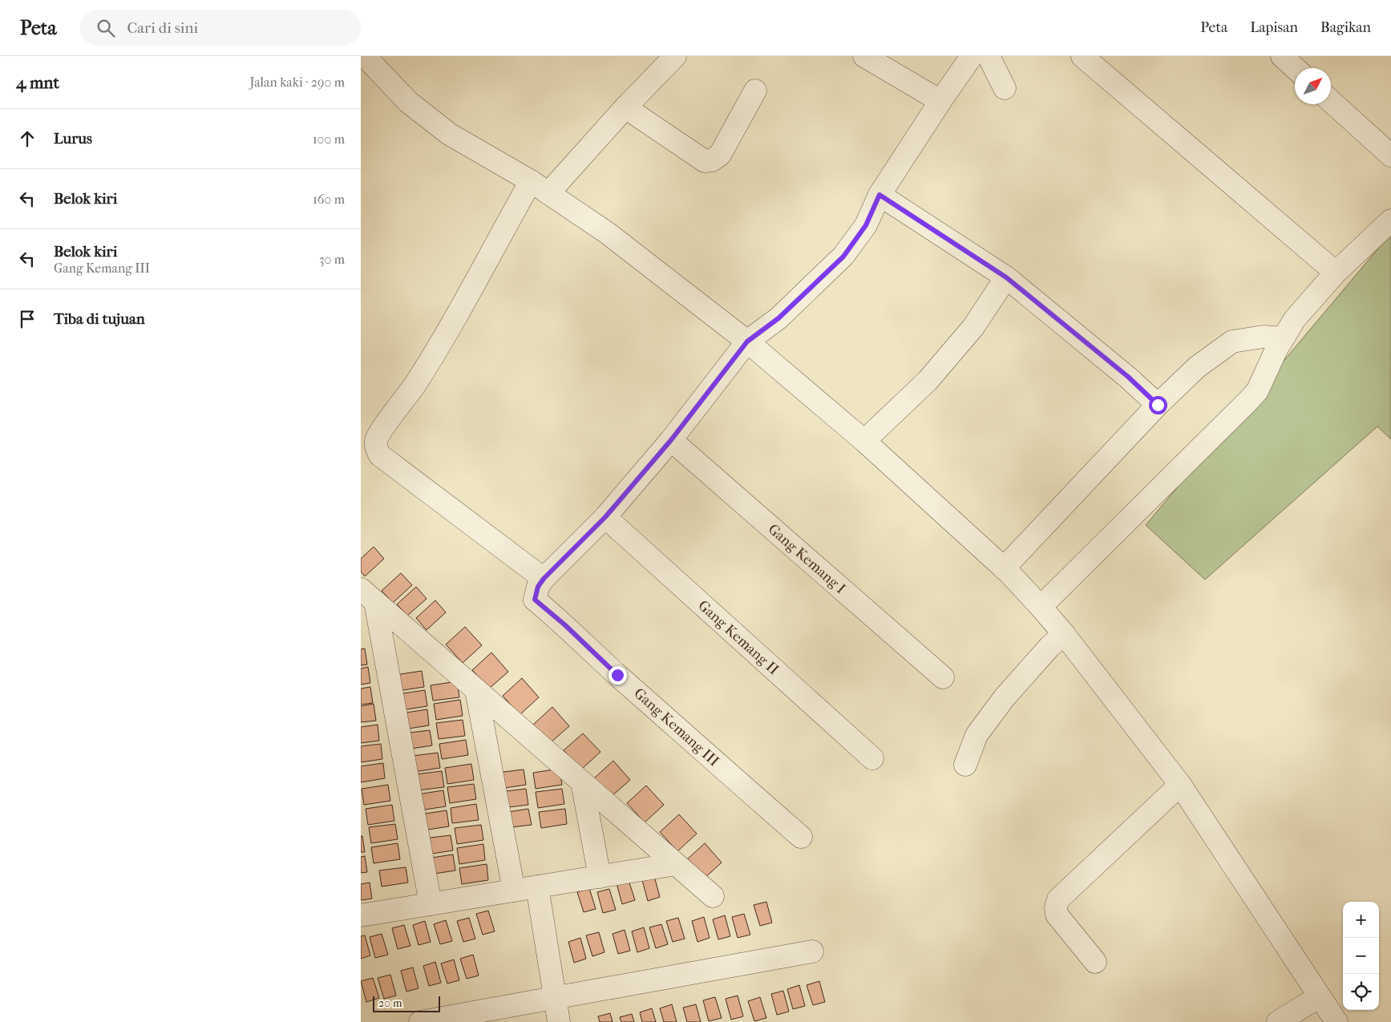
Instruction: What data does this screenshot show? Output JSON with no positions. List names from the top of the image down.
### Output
{
  "streets": {
    "street": ["Gang Kemang I", "Gang Kemang II", "Gang Kemang III"]
  },
  "scale_bar": "20 m",
  "north": "top right",
  "page": {
    "header": "Peta",
    "search": "Cari di sini",
    "nav": ["Peta", "Lapisan", "Bagikan"],
    "heading": ["4 mnt", "Jalan kaki · 290 m"],
    "list": [
      ["Lurus", "100 m"],
      ["Belok kiri", "160 m"],
      ["Belok kiri", "Gang Kemang III", "30 m"],
      "Tiba di tujuan"
    ],
    "map_buttons": ["+", "−"],
    "scale": "20 m"
  }
}
